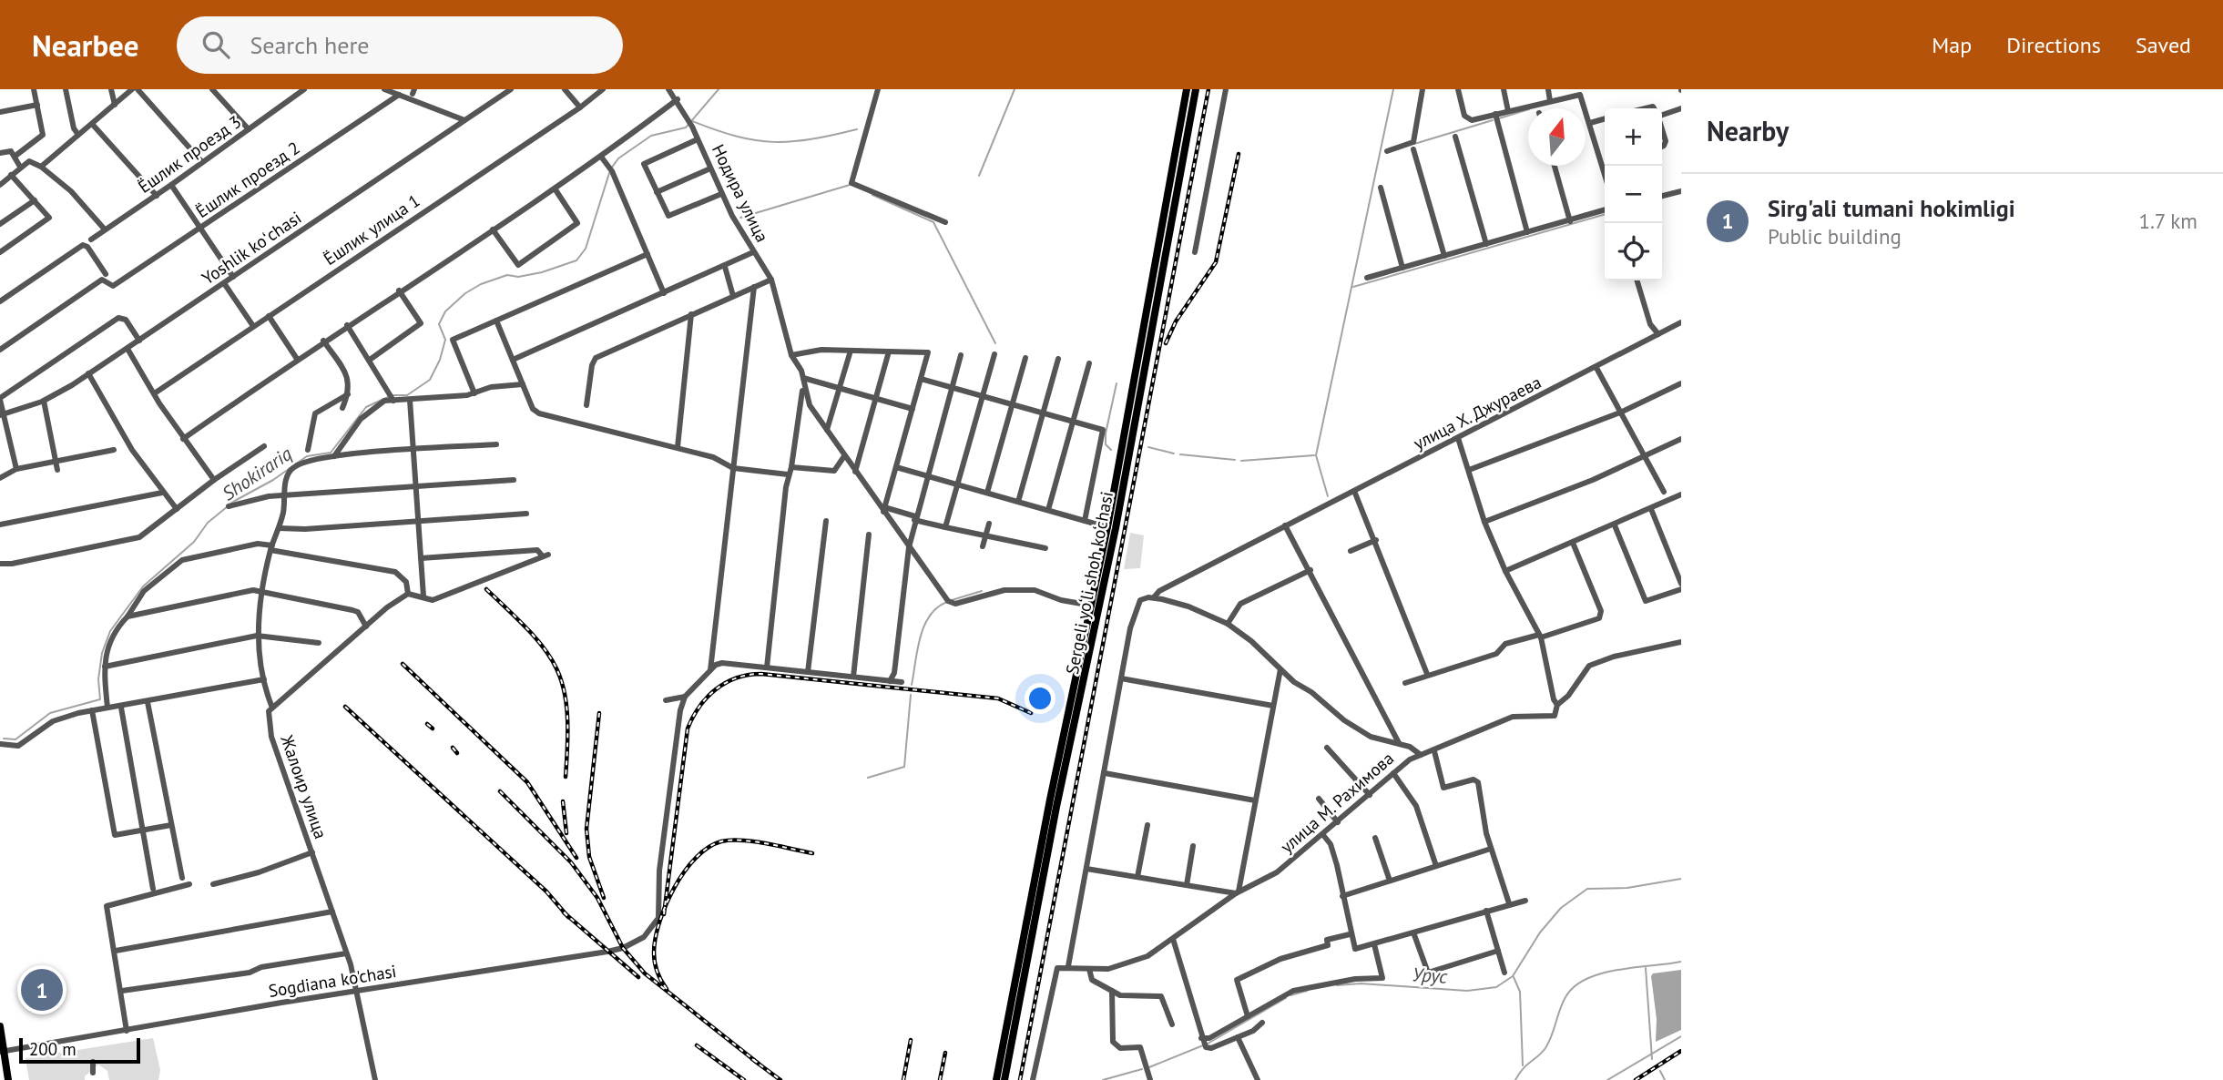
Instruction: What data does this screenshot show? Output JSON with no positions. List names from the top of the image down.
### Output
{
  "streets": {
    "main road": ["Sergeli yo‘li shoh ko‘chasi"],
    "street": [
      "Ёшлик проезд 3",
      "Ёшлик проезд 2",
      "Нодира улица",
      "Ёшлик улица 1",
      "Yoshlik koʻchasi",
      "улица Х. Джураева",
      "Жалоир улица",
      "улица М. Рахимова",
      "Sogdiana ko'chasi"
    ]
  },
  "crossings": [
    ["Жалоир улица", "Sogdiana ko'chasi"]
  ],
  "water": ["Shokirariq", "Урус"],
  "scale_bar": "200 m",
  "north": "top",
  "page": {
    "header": "Nearbee",
    "search": "Search here",
    "nav": ["Map", "Directions", "Saved"],
    "heading": "Nearby",
    "map_buttons": ["+", "−"],
    "list": [
      {
        "mark": "1",
        "name": "Sirg'ali tumani hokimligi",
        "note": "Public building",
        "value": "1.7 km"
      }
    ],
    "pins": "1",
    "scale": "200 m"
  }
}
